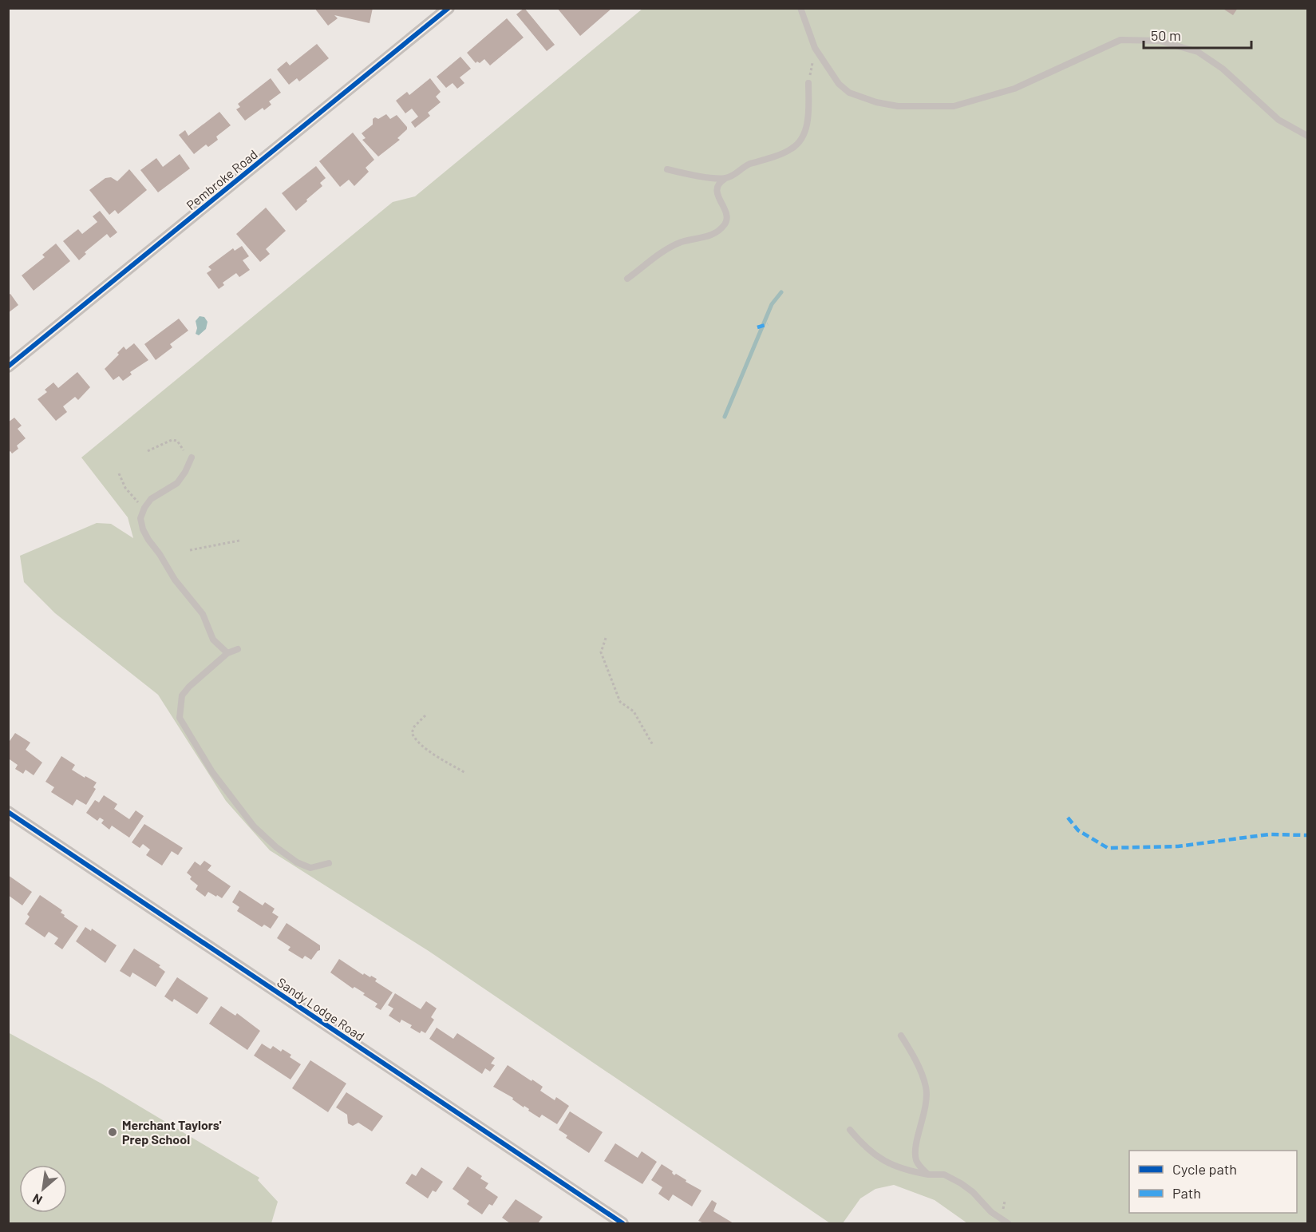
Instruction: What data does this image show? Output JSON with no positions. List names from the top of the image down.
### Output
{
  "streets": {
    "street": ["Pembroke Road", "Sandy Lodge Road"]
  },
  "places": ["Merchant Taylors' Prep School"],
  "legend": ["Cycle path", "Path"],
  "scale_bar": "50 m",
  "north": "bottom left"
}
